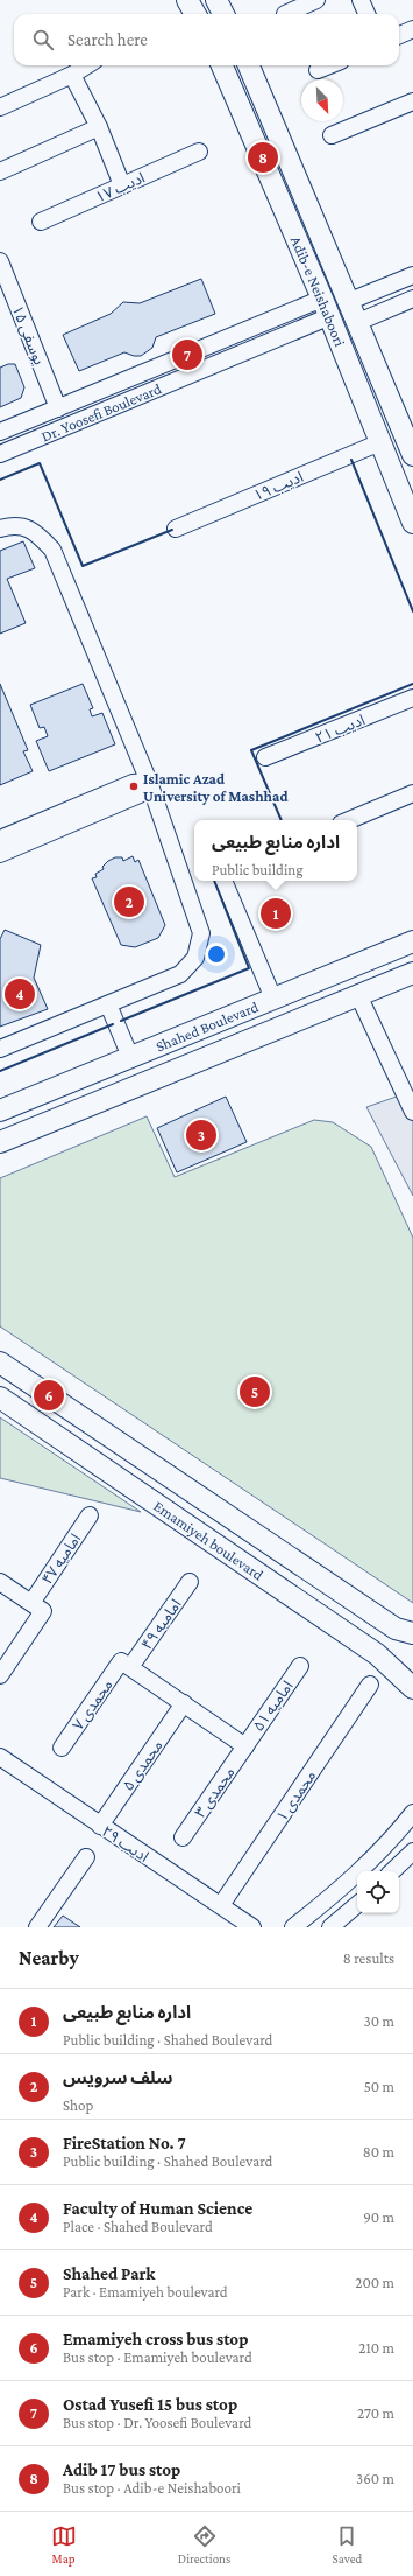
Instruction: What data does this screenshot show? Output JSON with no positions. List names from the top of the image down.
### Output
{
  "streets": {
    "main road": ["Adib-e Neishaboori", "Shahed Boulevard", "Emamiyeh boulevard"],
    "street": [
      "ادیب ۱۷",
      "یوسفی ۱۵",
      "Dr. Yoosefi Boulevard",
      "ادیب ۱۹",
      "ادیب ۲۱",
      "امامیه ۴۷",
      "امامیه ۴۹",
      "محمدی ۷",
      "امامیه ۵۱",
      "محمدی ۵",
      "محمدی ۳",
      "محمدی ۱",
      "ادیب ۲۹"
    ]
  },
  "crossings": [
    ["Adib-e Neishaboori", "Dr. Yoosefi Boulevard"],
    ["Adib-e Neishaboori", "ادیب ۱۹"],
    ["یوسفی ۱۵", "Dr. Yoosefi Boulevard"],
    ["امامیه ۴۹", "محمدی ۷"],
    ["امامیه ۵۱", "محمدی ۳"],
    ["محمدی ۵", "ادیب ۲۹"],
    ["محمدی ۱", "ادیب ۲۹"]
  ],
  "places": ["Islamic Azad University of Mashhad"],
  "north": "bottom right",
  "page": {
    "search": "Search here",
    "pins": [
      "8",
      "7",
      "2",
      "1",
      "4",
      "3",
      "5",
      "6"
    ],
    "popup": ["اداره منابع طبیعی", "Public building"],
    "heading": ["Nearby", "8 results"],
    "list": [
      {
        "mark": "1",
        "name": "اداره منابع طبیعی",
        "note": "Public building · Shahed Boulevard",
        "value": "30 m"
      },
      {
        "mark": "2",
        "name": "سلف سرویس",
        "note": "Shop",
        "value": "50 m"
      },
      {
        "mark": "3",
        "name": "FireStation No. 7",
        "note": "Public building · Shahed Boulevard",
        "value": "80 m"
      },
      {
        "mark": "4",
        "name": "Faculty of Human Science",
        "note": "Place · Shahed Boulevard",
        "value": "90 m"
      },
      {
        "mark": "5",
        "name": "Shahed Park",
        "note": "Park · Emamiyeh boulevard",
        "value": "200 m"
      },
      {
        "mark": "6",
        "name": "Emamiyeh cross bus stop",
        "note": "Bus stop · Emamiyeh boulevard",
        "value": "210 m"
      },
      {
        "mark": "7",
        "name": "Ostad Yusefi 15 bus stop",
        "note": "Bus stop · Dr. Yoosefi Boulevard",
        "value": "270 m"
      },
      {
        "mark": "8",
        "name": "Adib 17 bus stop",
        "note": "Bus stop · Adib-e Neishaboori",
        "value": "360 m"
      }
    ],
    "nav": ["Map", "Directions", "Saved"]
  }
}
